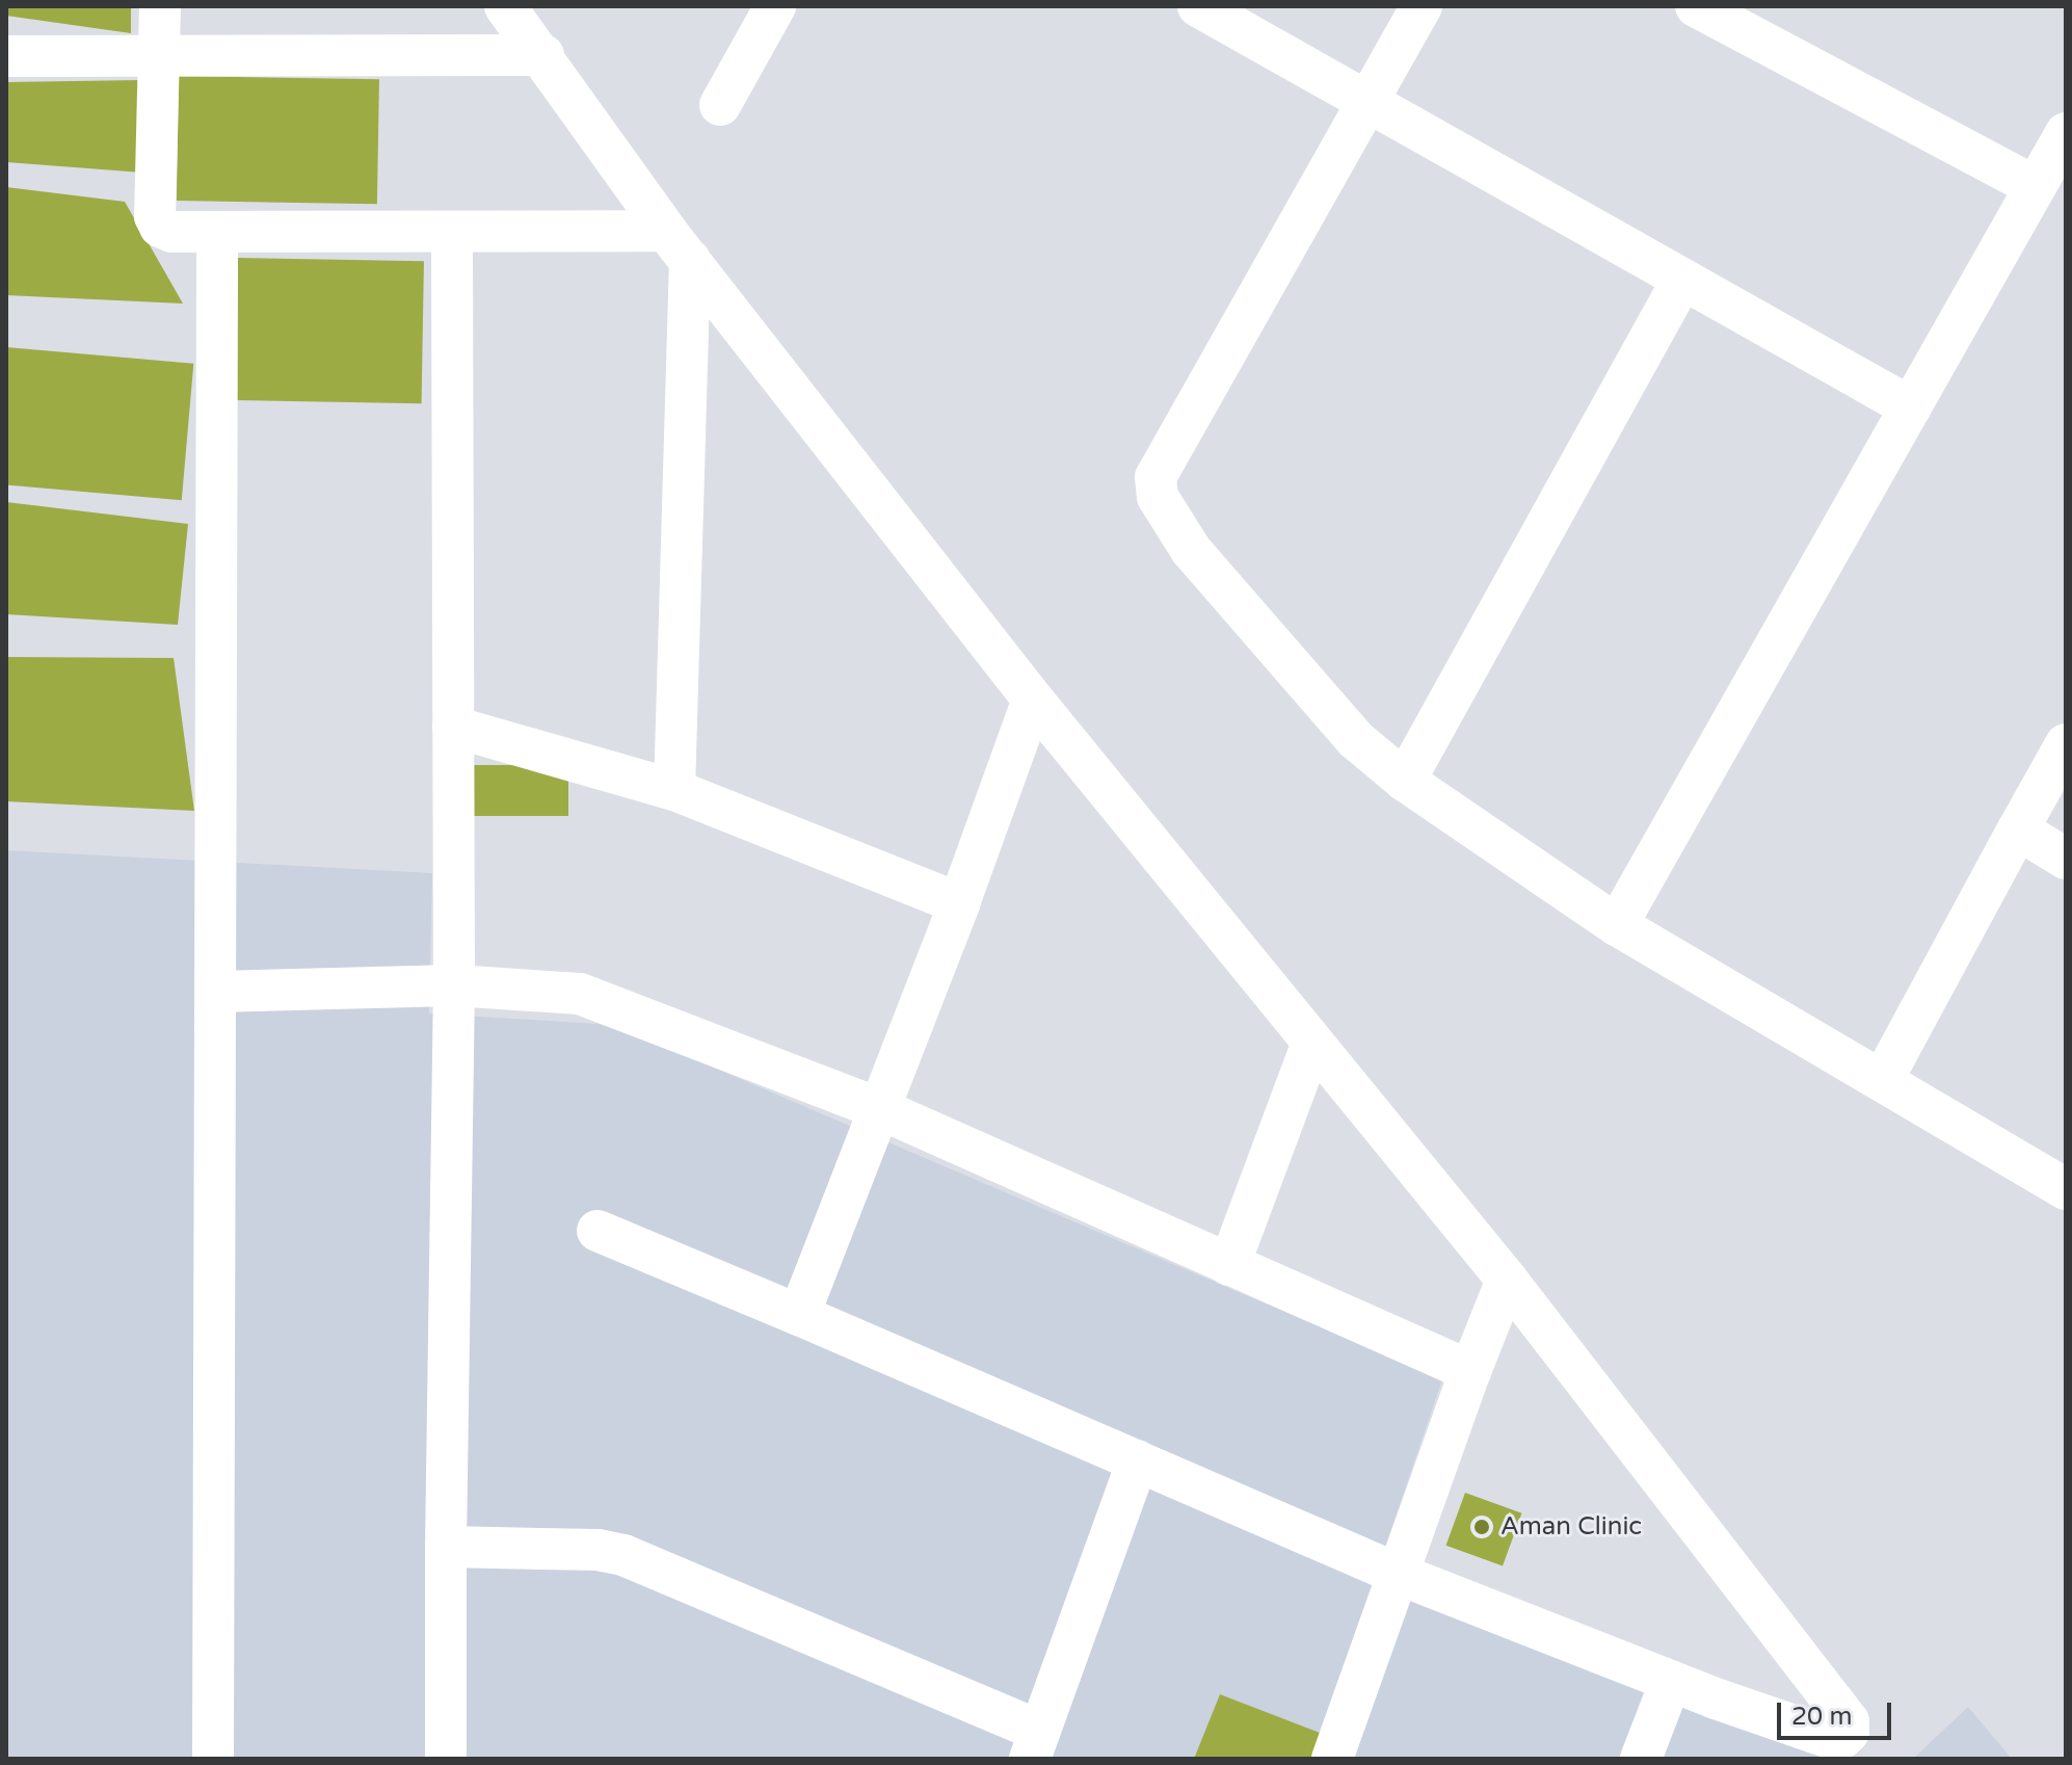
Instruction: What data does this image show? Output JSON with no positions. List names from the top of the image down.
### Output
{
  "places": ["Aman Clinic"],
  "scale_bar": "20 m"
}
